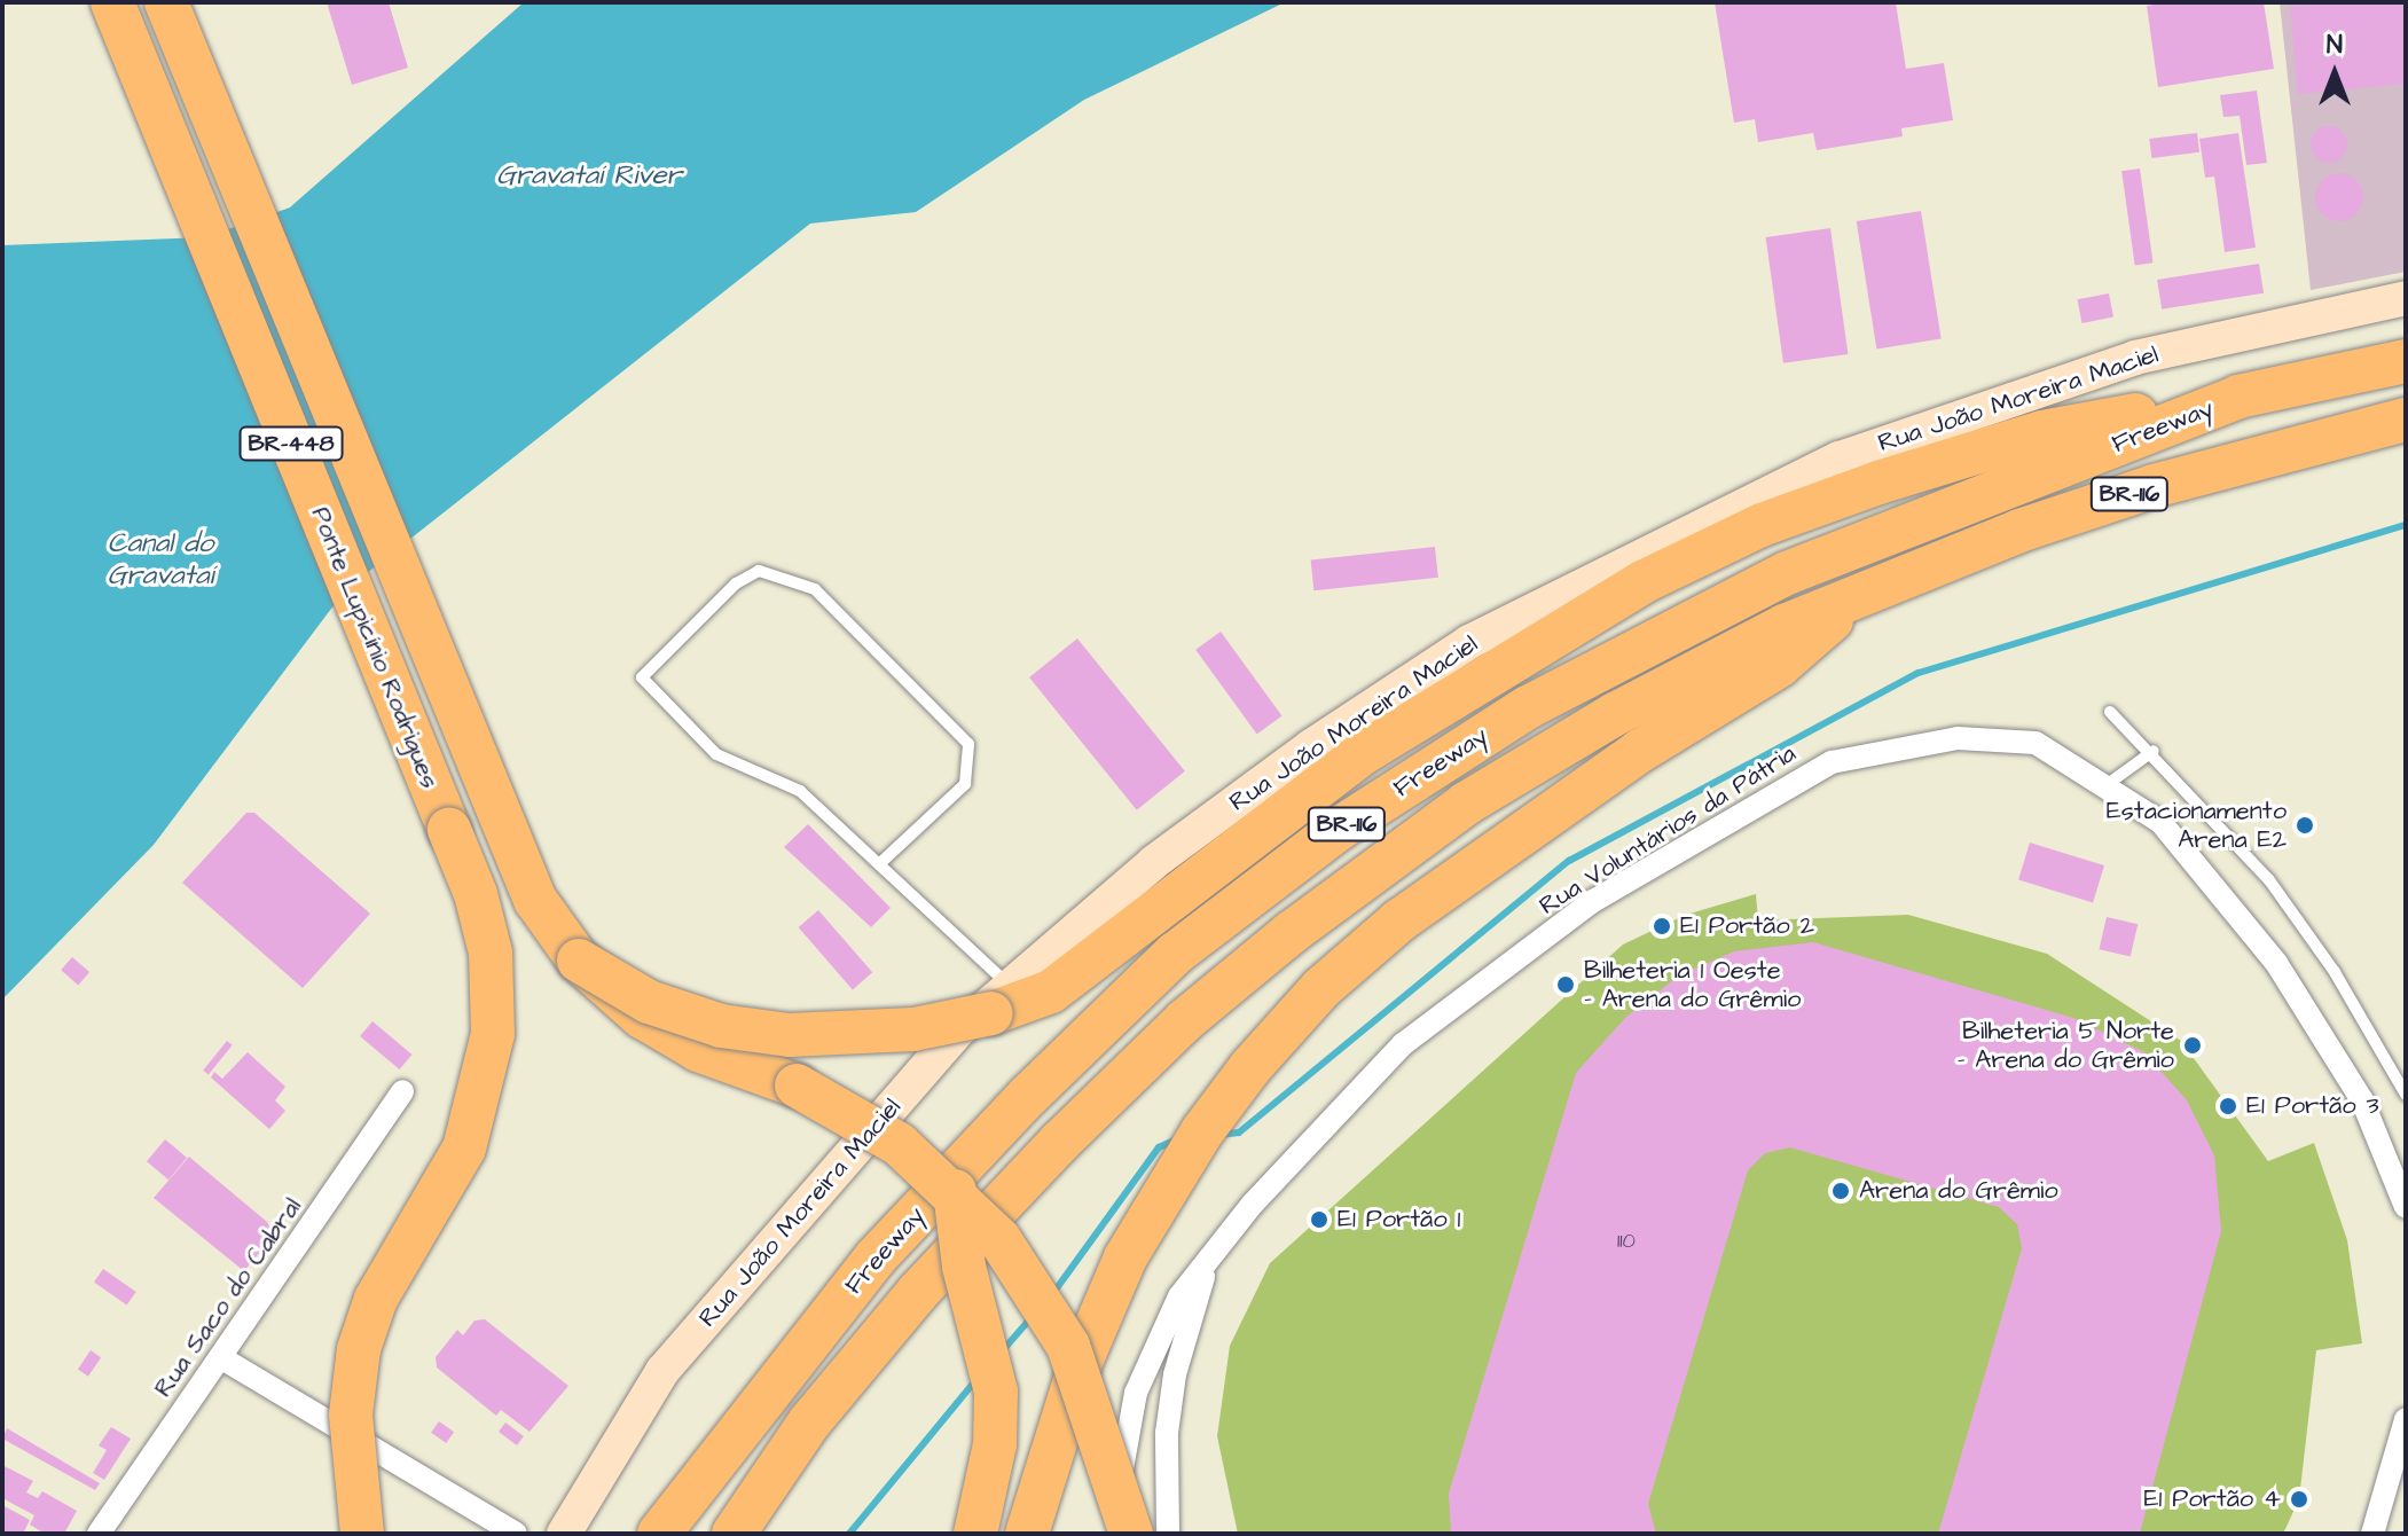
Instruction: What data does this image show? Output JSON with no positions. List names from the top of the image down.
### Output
{
  "streets": {
    "highway": [
      "Freeway",
      "BR-448",
      "BR-116",
      "Ponte Lupicínio Rodrigues"
    ],
    "street": ["Rua João Moreira Maciel", "Rua Voluntários da Pátria", "Rua Saco do Cabral"]
  },
  "water": ["Gravataí River", "Canal do Gravataí"],
  "places": [
    "Estacionamento Arena E2",
    "E1 Portão 2",
    "Bilheteria 1 Oeste - Arena do Grêmio",
    "Bilheteria 5 Norte - Arena do Grêmio",
    "E1 Portão 3",
    "Arena do Grêmio",
    "E1 Portão 1",
    "E1 Portão 4"
  ],
  "house_numbers": ["110"],
  "north": "top"
}
